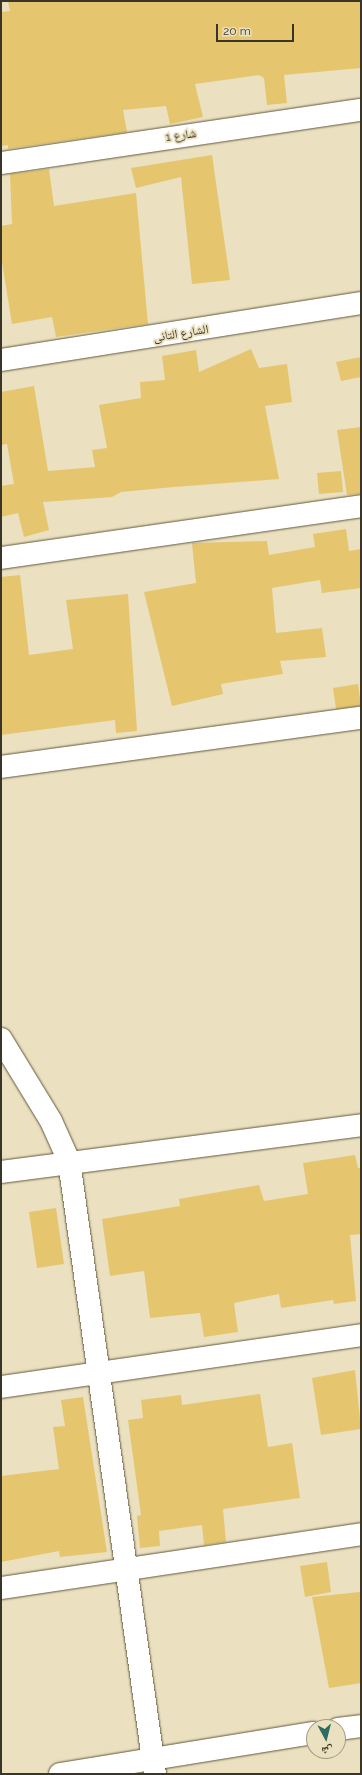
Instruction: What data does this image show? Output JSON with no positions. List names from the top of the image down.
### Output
{
  "streets": {
    "street": ["شارع 1", "الشارع التانى"]
  },
  "scale_bar": "20 m",
  "north": "bottom"
}
